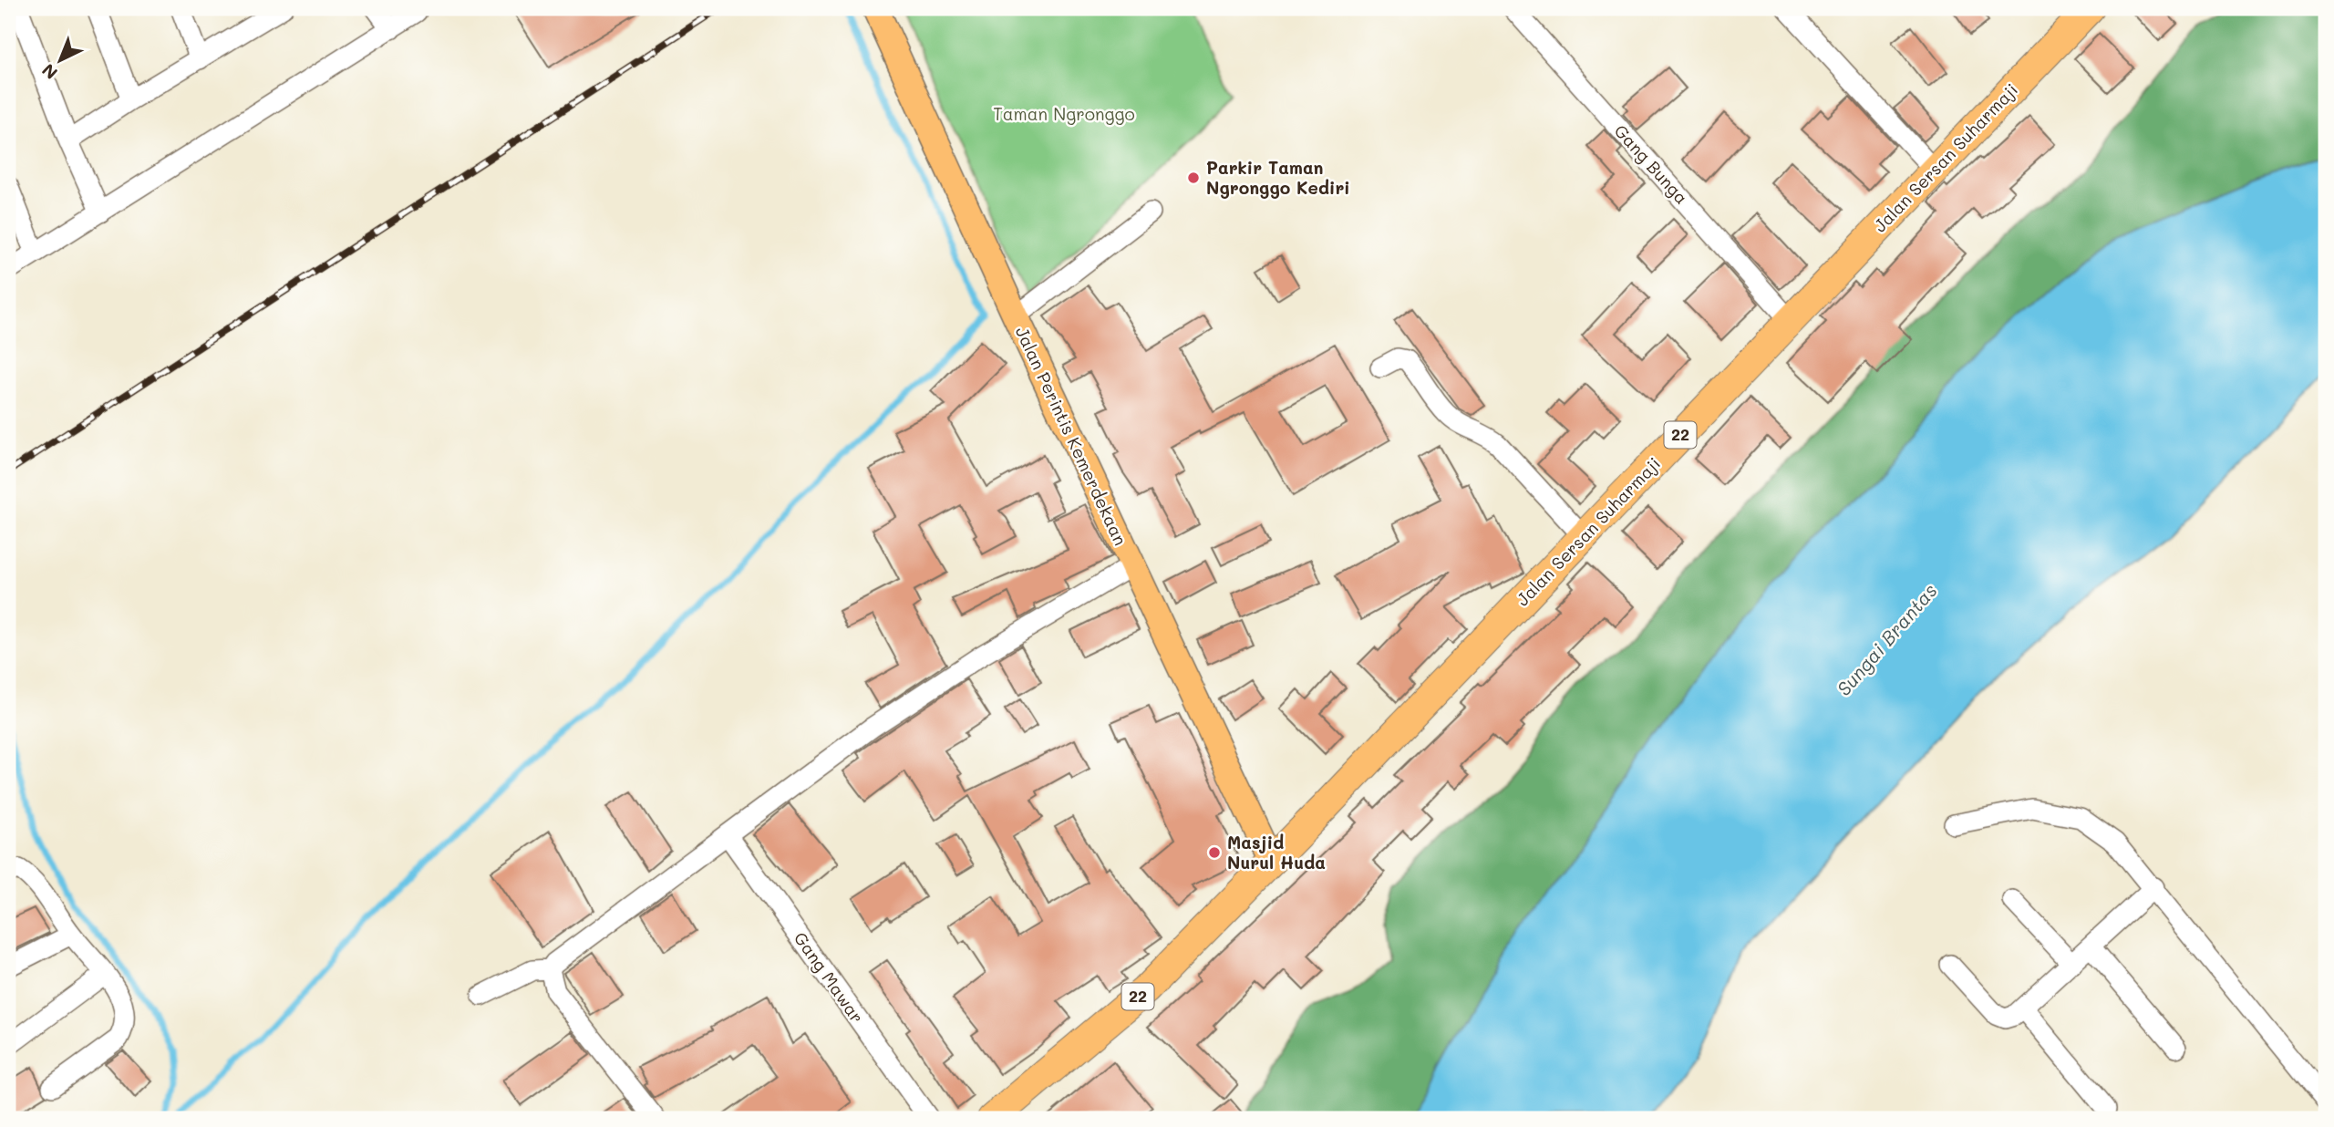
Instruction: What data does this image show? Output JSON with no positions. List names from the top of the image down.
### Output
{
  "streets": {
    "highway": ["Jalan Sersan Suharmaji", "22"],
    "main road": ["Jalan Perintis Kemerdekaan"],
    "street": ["Gang Bunga", "Gang Mawar"]
  },
  "crossings": [
    ["Jalan Sersan Suharmaji", "Gang Bunga"],
    ["Jalan Sersan Suharmaji", "22"],
    ["Jalan Sersan Suharmaji", "Jalan Perintis Kemerdekaan"],
    ["22", "Jalan Perintis Kemerdekaan"]
  ],
  "water": ["Sungai Brantas"],
  "parks": ["Taman Ngronggo"],
  "places": ["Parkir Taman Ngronggo Kediri", "Masjid Nurul Huda"],
  "north": "bottom left"
}
